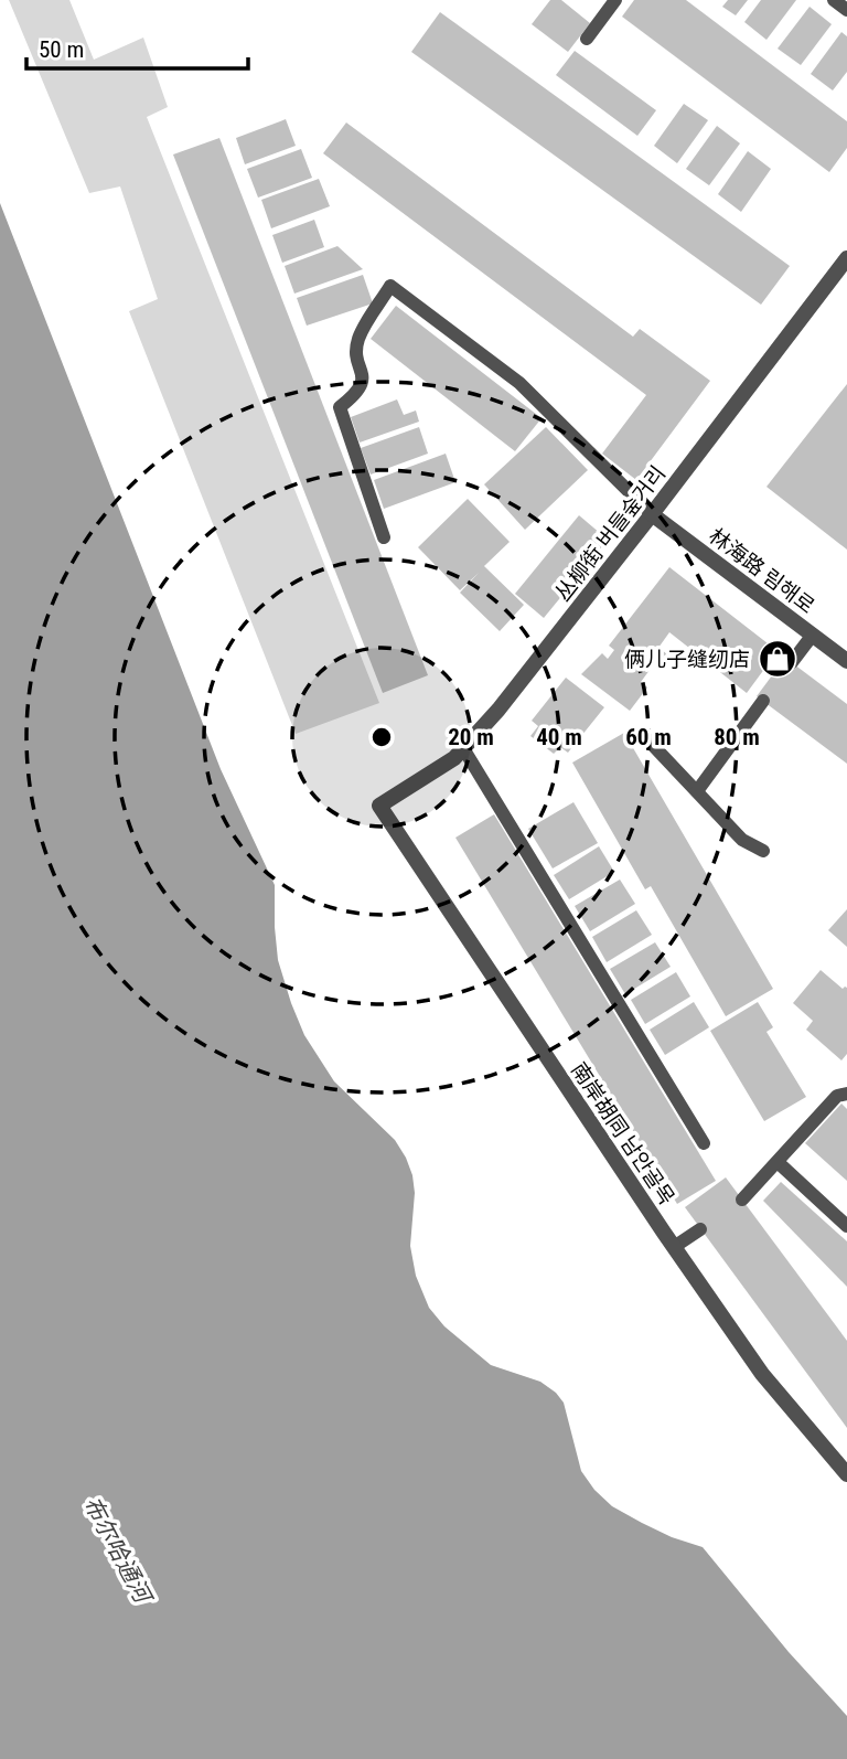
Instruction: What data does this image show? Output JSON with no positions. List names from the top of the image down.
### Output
{
  "streets": {
    "street": ["丛柳街 버들숲거리", "林海路 림해로", "南岸胡同 남안골목"]
  },
  "crossings": [
    ["丛柳街 버들숲거리", "林海路 림해로"],
    ["丛柳街 버들숲거리", "南岸胡同 남안골목"]
  ],
  "water": ["布尔哈通河"],
  "places": {
    "shop": ["俩儿子缝纫店"]
  },
  "scale_bar": "50 m",
  "rings": [
    "20 m",
    "40 m",
    "60 m",
    "80 m"
  ]
}
